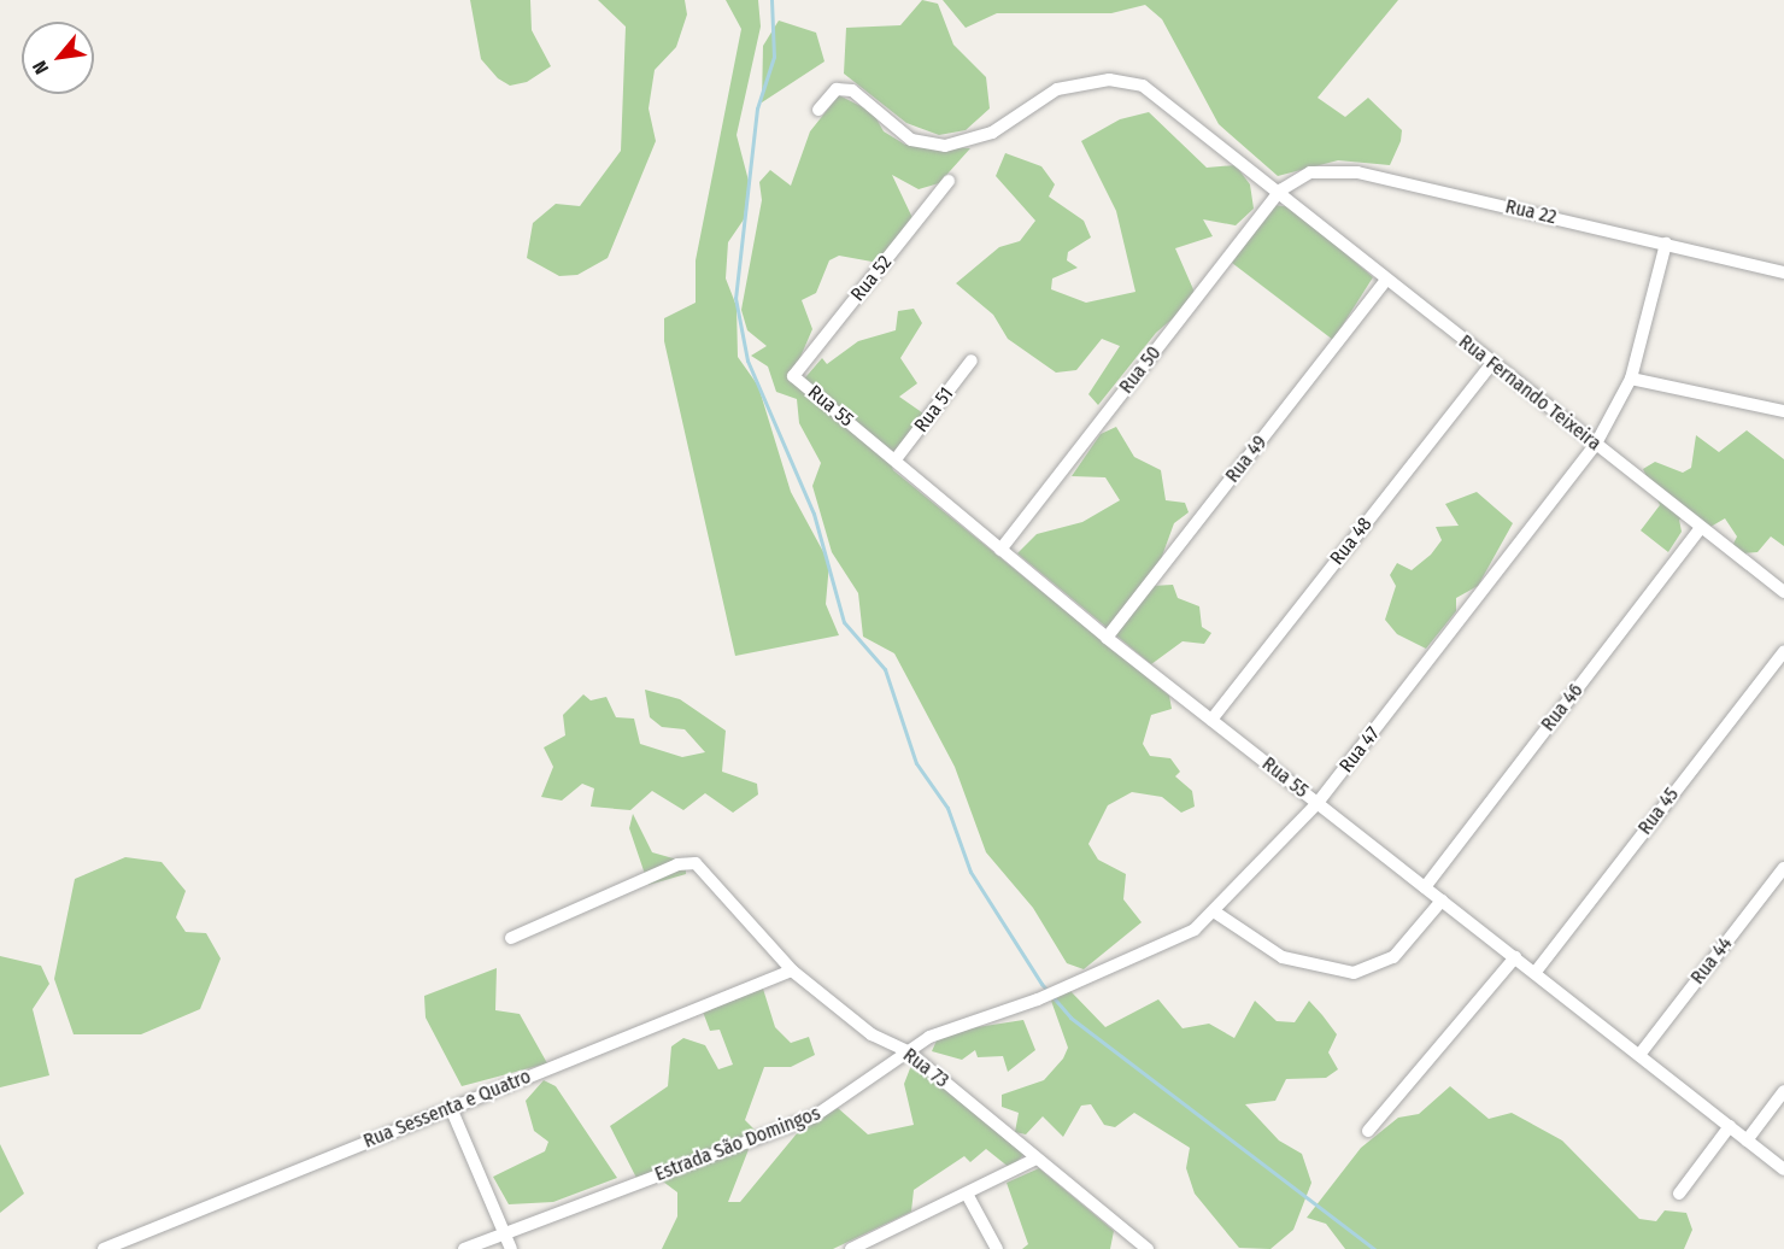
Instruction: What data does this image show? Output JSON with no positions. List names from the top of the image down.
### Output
{
  "streets": {
    "street": [
      "Rua 22",
      "Rua 52",
      "Rua 50",
      "Rua Fernando Teixeira",
      "Rua 55",
      "Rua 51",
      "Rua 49",
      "Rua 48",
      "Rua 46",
      "Rua 47",
      "Rua 45",
      "Rua 44",
      "Rua 73",
      "Rua Sessenta e Quatro",
      "Estrada São Domingos"
    ]
  },
  "crossings": [
    ["Rua 22", "Rua 50"],
    ["Rua 22", "Rua Fernando Teixeira"],
    ["Rua 22", "Rua 47"],
    ["Rua 52", "Rua 55"],
    ["Rua 50", "Rua Fernando Teixeira"],
    ["Rua 50", "Rua 55"],
    ["Rua Fernando Teixeira", "Rua 49"],
    ["Rua Fernando Teixeira", "Rua 48"],
    ["Rua Fernando Teixeira", "Rua 46"],
    ["Rua Fernando Teixeira", "Rua 47"],
    ["Rua 55", "Rua 51"],
    ["Rua 55", "Rua 49"],
    ["Rua 55", "Rua 48"],
    ["Rua 55", "Rua 46"],
    ["Rua 55", "Rua 47"],
    ["Rua 55", "Rua 45"],
    ["Rua 55", "Rua 44"],
    ["Rua 47", "Estrada São Domingos"],
    ["Rua 73", "Rua Sessenta e Quatro"],
    ["Rua 73", "Estrada São Domingos"]
  ],
  "north": "bottom left"
}
